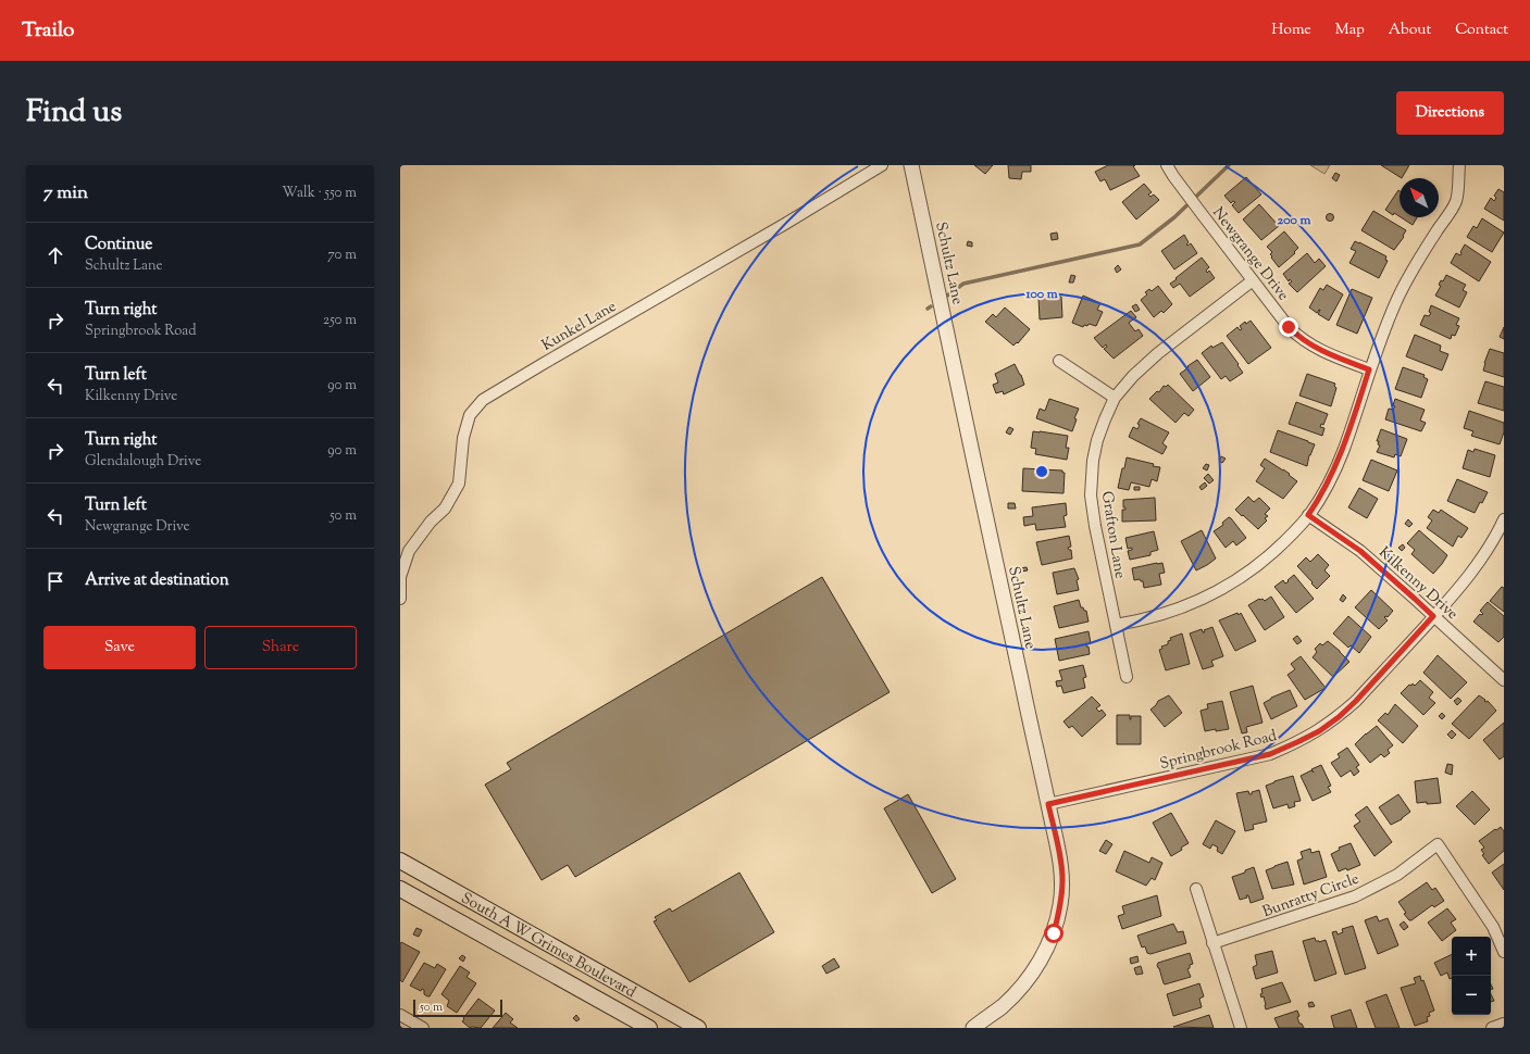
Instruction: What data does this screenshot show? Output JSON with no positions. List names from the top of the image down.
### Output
{
  "streets": {
    "main road": ["South A W Grimes Boulevard"],
    "street": [
      "Newgrange Drive",
      "Schultz Lane",
      "Kunkel Lane",
      "Grafton Lane",
      "Kilkenny Drive",
      "Springbrook Road",
      "Bunratty Circle"
    ]
  },
  "crossings": [
    ["Newgrange Drive", "Grafton Lane"],
    ["Schultz Lane", "Springbrook Road"],
    ["Kilkenny Drive", "Springbrook Road"]
  ],
  "scale_bar": "50 m",
  "north": "top left",
  "page": {
    "header": "Trailo",
    "nav": [
      "Home",
      "Map",
      "About",
      "Contact"
    ],
    "title": "Find us",
    "buttons": [
      "Directions",
      ["Save", "Share"]
    ],
    "heading": ["7 min", "Walk · 550 m"],
    "list": [
      ["Continue", "Schultz Lane", "70 m"],
      ["Turn right", "Springbrook Road", "250 m"],
      ["Turn left", "Kilkenny Drive", "90 m"],
      ["Turn right", "Glendalough Drive", "90 m"],
      ["Turn left", "Newgrange Drive", "50 m"],
      "Arrive at destination"
    ],
    "map_buttons": ["+", "−"],
    "scale": "50 m"
  },
  "rings": ["200 m", "100 m"]
}
